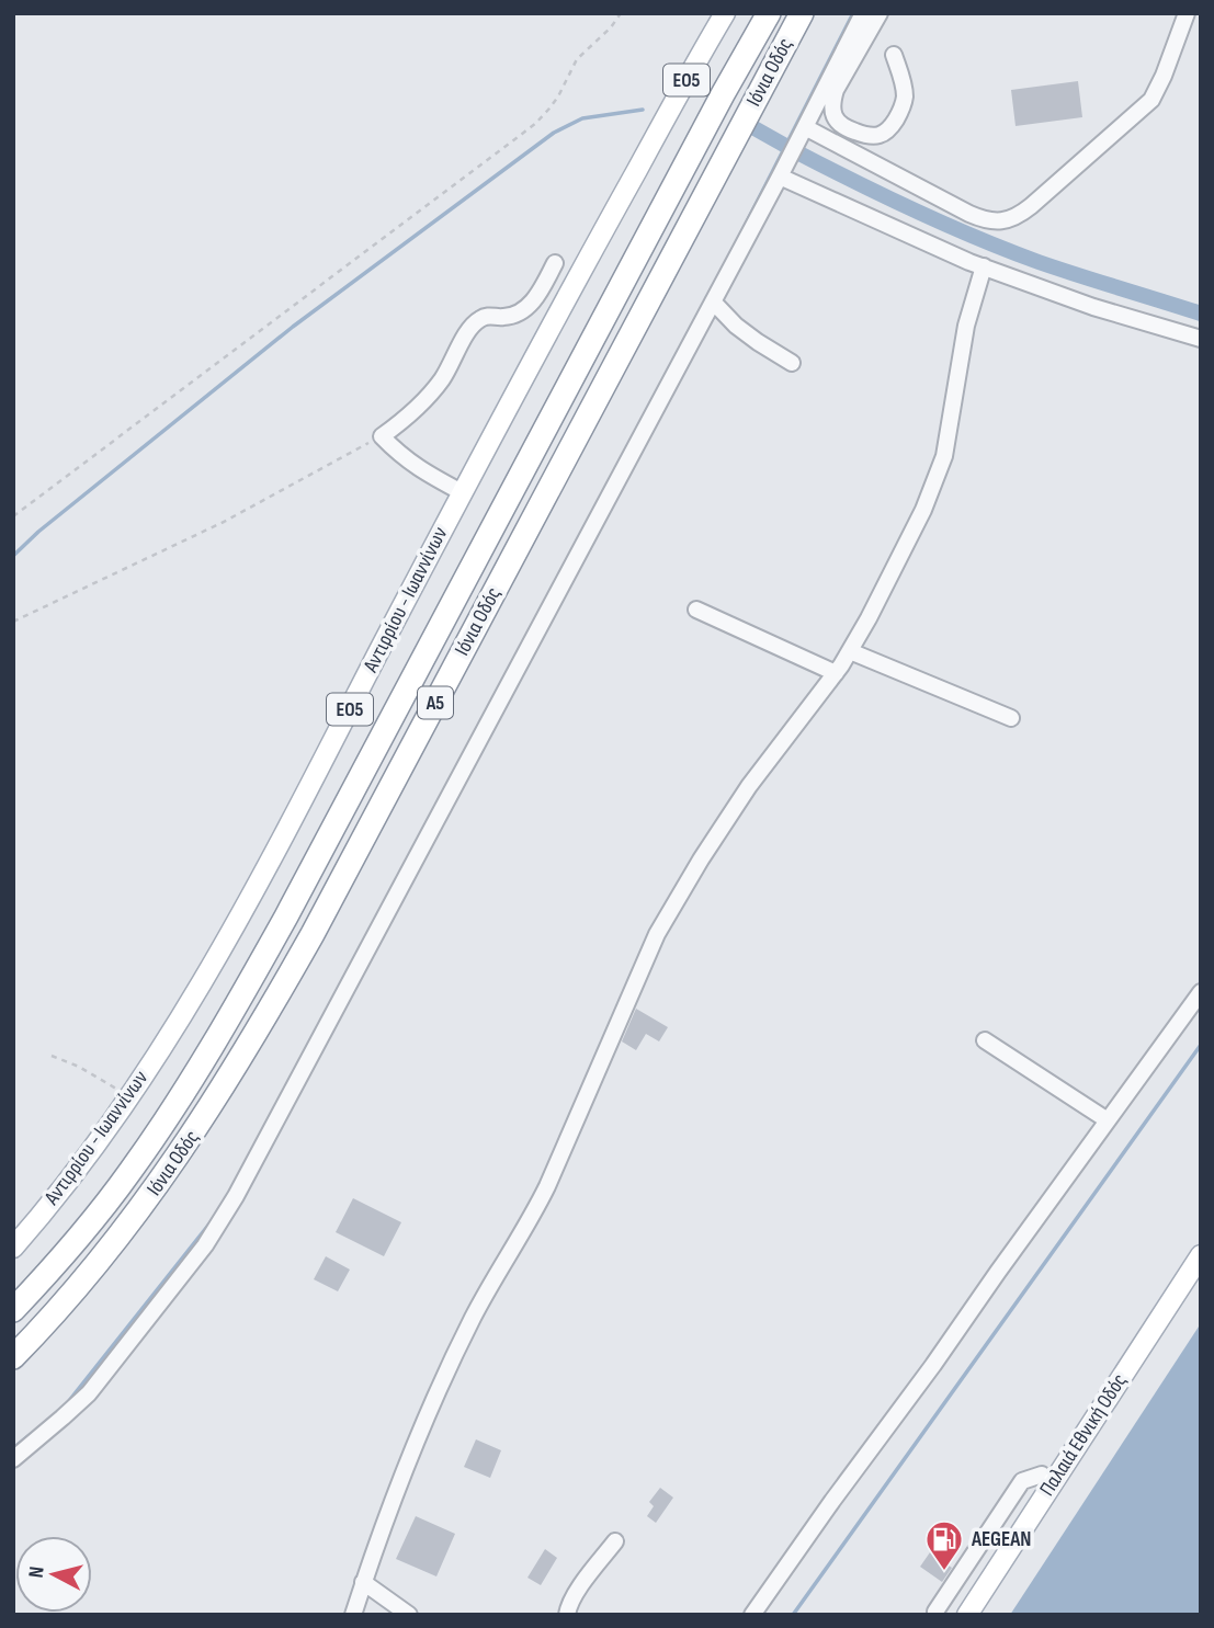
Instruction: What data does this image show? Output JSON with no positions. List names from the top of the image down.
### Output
{
  "streets": {
    "highway": ["Ιόνια Οδός", "Α5"],
    "main road": ["ΕΟ5", "Αντιρρίου - Ιωαννίνων", "Παλαιά Εθνική Οδός"]
  },
  "places": {
    "fuel station": ["AEGEAN"]
  },
  "north": "left"
}
